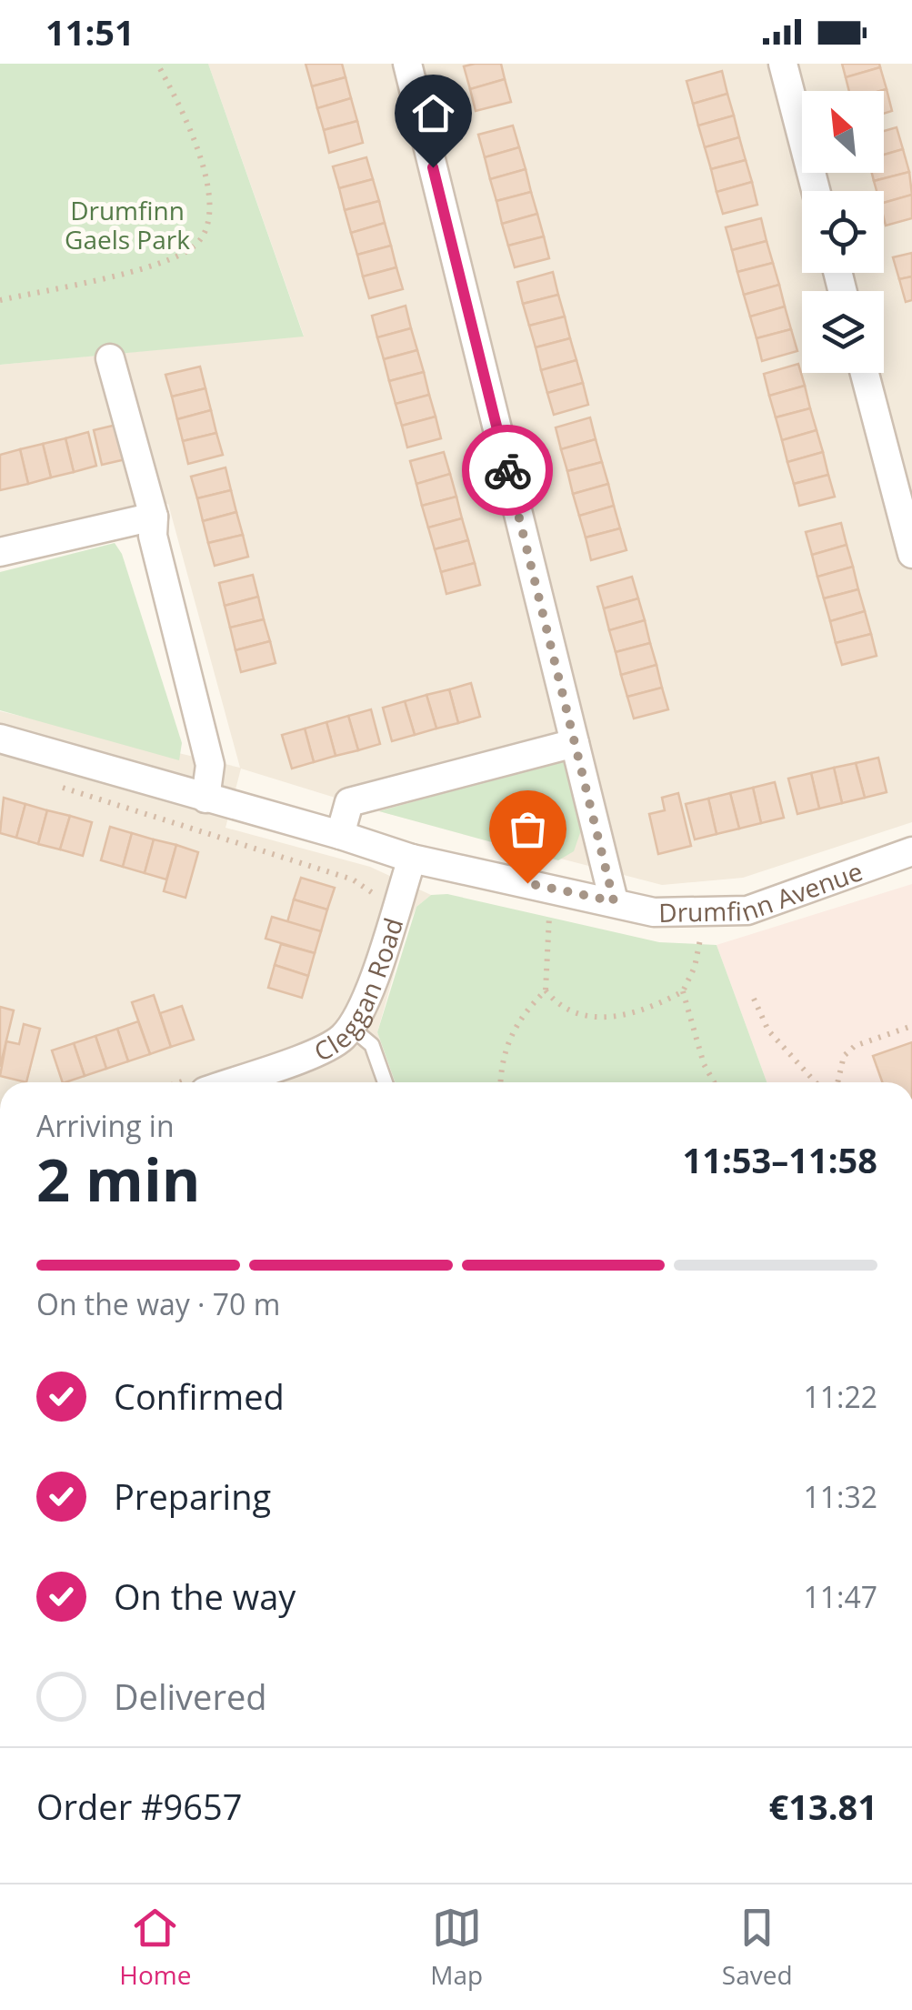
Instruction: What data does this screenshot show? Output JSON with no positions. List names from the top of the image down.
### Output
{
  "streets": {
    "street": ["Drumfinn Avenue", "Cleggan Road"]
  },
  "crossings": [
    ["Drumfinn Avenue", "Cleggan Road"]
  ],
  "parks": ["Drumfinn Gaels Park"],
  "north": "top left",
  "page": {
    "status": "11:51",
    "heading": ["2 min", "Arriving in", "11:53–11:58"],
    "panel": ["Order #9657", "€13.81"],
    "bar": "On the way · 70 m",
    "list": [
      ["Confirmed", "11:22"],
      ["Preparing", "11:32"],
      ["On the way", "11:47"],
      "Delivered"
    ],
    "tabs": ["Home", "Map", "Saved"]
  }
}
